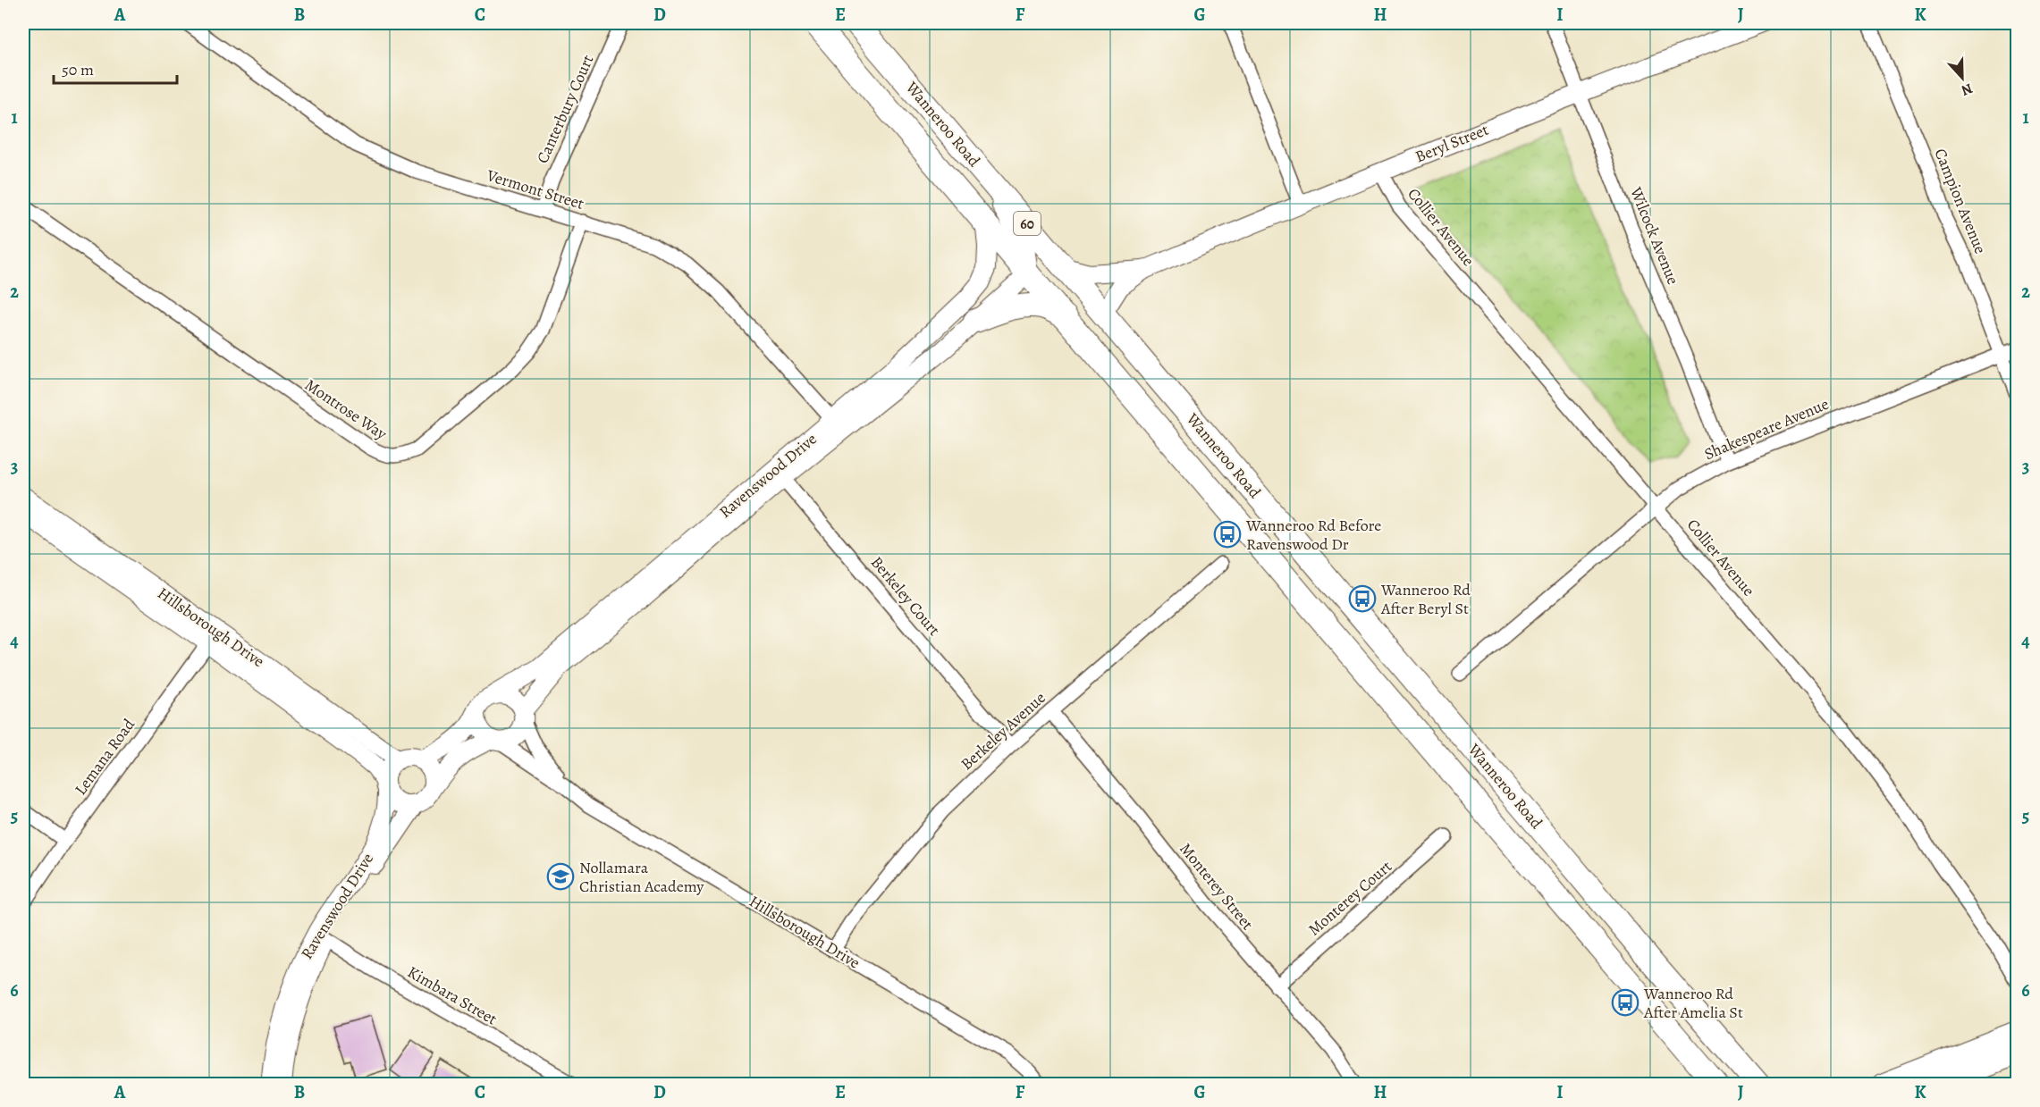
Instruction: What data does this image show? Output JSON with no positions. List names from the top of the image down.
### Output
{
  "streets": {
    "main road": ["Wanneroo Road", "60"],
    "street": [
      "Canterbury Court",
      "Beryl Street",
      "Vermont Street",
      "Campion Avenue",
      "Collier Avenue",
      "Wilcock Avenue",
      "Montrose Way",
      "Shakespeare Avenue",
      "Ravenswood Drive",
      "Berkeley Court",
      "Hillsborough Drive",
      "Berkeley Avenue",
      "Lemana Road",
      "Monterey Street",
      "Monterey Court",
      "Kimbara Street"
    ]
  },
  "crossings": [
    ["Canterbury Court", "Vermont Street"],
    ["Wanneroo Road", "Beryl Street"],
    ["Wanneroo Road", "Ravenswood Drive"],
    ["Beryl Street", "Collier Avenue"],
    ["Beryl Street", "Wilcock Avenue"],
    ["Vermont Street", "Montrose Way"],
    ["Vermont Street", "Ravenswood Drive"],
    ["Campion Avenue", "Shakespeare Avenue"],
    ["Collier Avenue", "Shakespeare Avenue"],
    ["Wilcock Avenue", "Shakespeare Avenue"],
    ["Ravenswood Drive", "Berkeley Court"],
    ["Ravenswood Drive", "Hillsborough Drive"],
    ["Ravenswood Drive", "Kimbara Street"],
    ["Berkeley Court", "Berkeley Avenue"],
    ["Hillsborough Drive", "Berkeley Avenue"],
    ["Hillsborough Drive", "Lemana Road"],
    ["Berkeley Avenue", "Monterey Street"],
    ["Monterey Street", "Monterey Court"]
  ],
  "places": {
    "bus stop": ["Wanneroo Rd Before Ravenswood Dr", "Wanneroo Rd After Beryl St", "Wanneroo Rd After Amelia St"],
    "school or university": ["Nollamara Christian Academy"]
  },
  "scale_bar": "50 m",
  "north": "bottom",
  "grid": {
    "columns": [
      "A",
      "B",
      "C",
      "D",
      "E",
      "F",
      "G",
      "H",
      "I",
      "J",
      "K"
    ],
    "rows": [
      "1",
      "2",
      "3",
      "4",
      "5",
      "6"
    ]
  }
}
